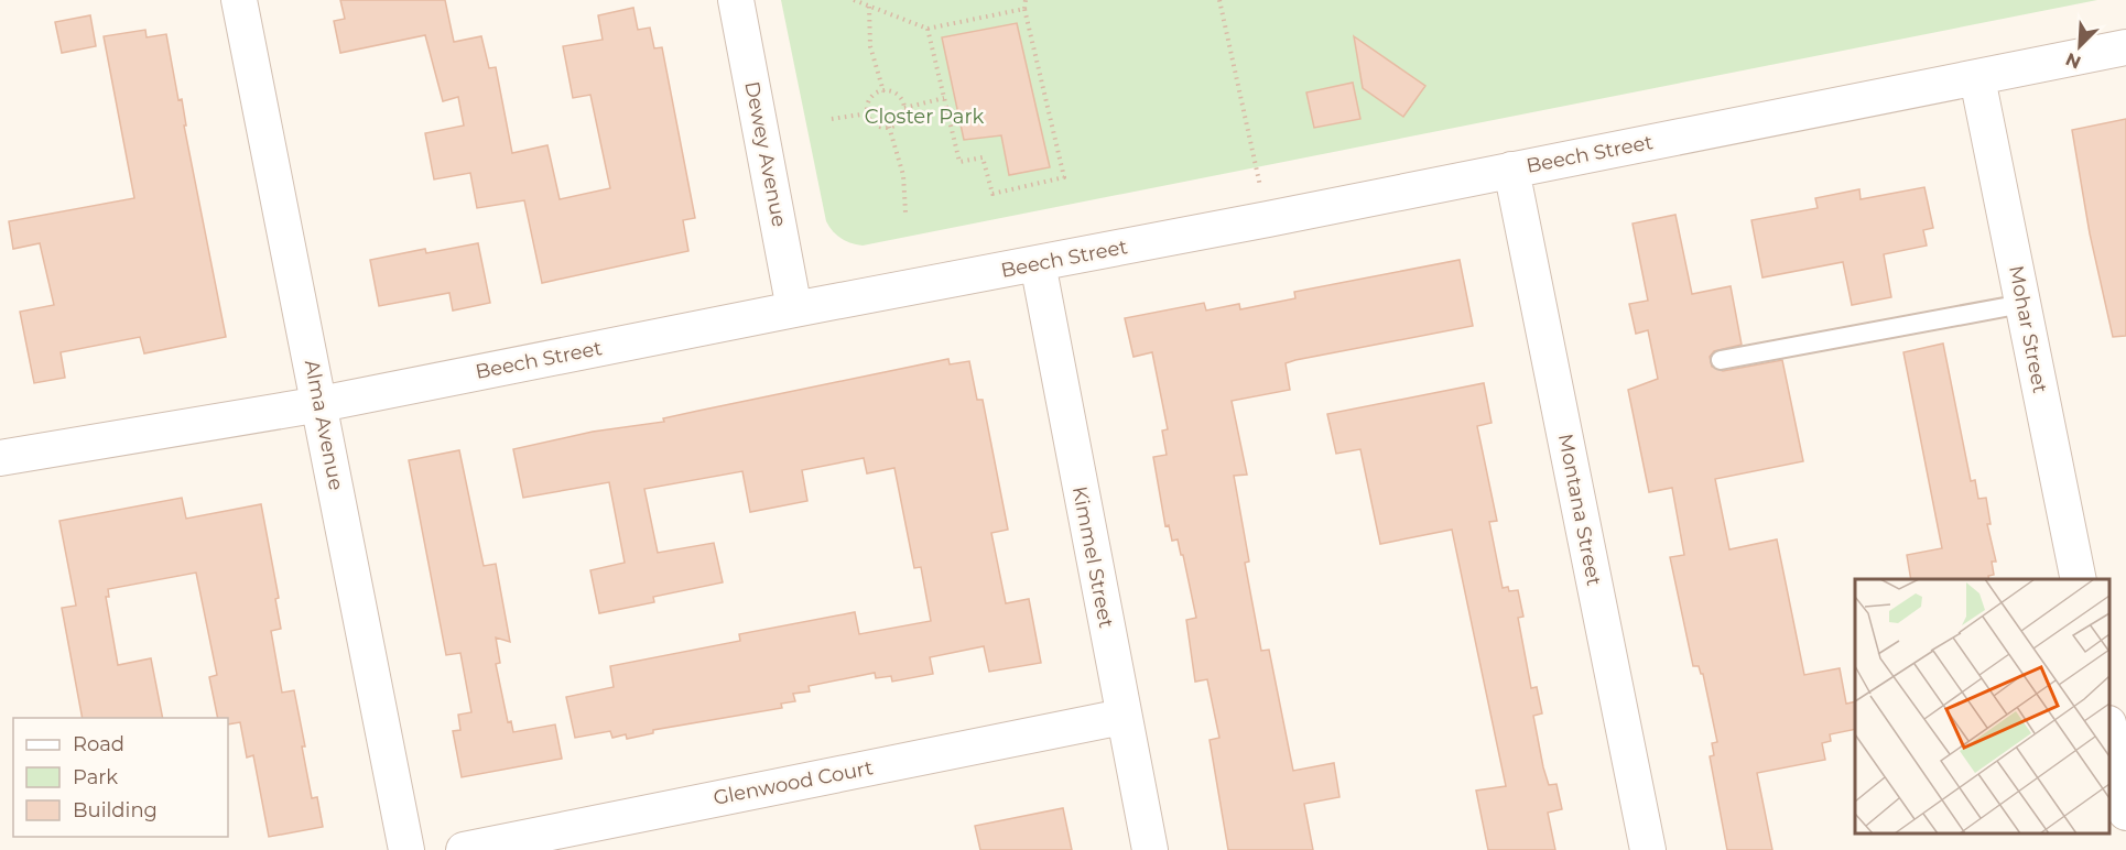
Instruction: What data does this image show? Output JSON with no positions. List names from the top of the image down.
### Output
{
  "streets": {
    "street": [
      "Dewey Avenue",
      "Beech Street",
      "Mohar Street",
      "Alma Avenue",
      "Montana Street",
      "Kimmel Street",
      "Glenwood Court"
    ]
  },
  "crossings": [
    ["Dewey Avenue", "Beech Street"],
    ["Beech Street", "Mohar Street"],
    ["Beech Street", "Alma Avenue"],
    ["Beech Street", "Montana Street"],
    ["Beech Street", "Kimmel Street"],
    ["Kimmel Street", "Glenwood Court"]
  ],
  "parks": ["Closter Park"],
  "legend": ["Road", "Park", "Building"],
  "north": "bottom left"
}
